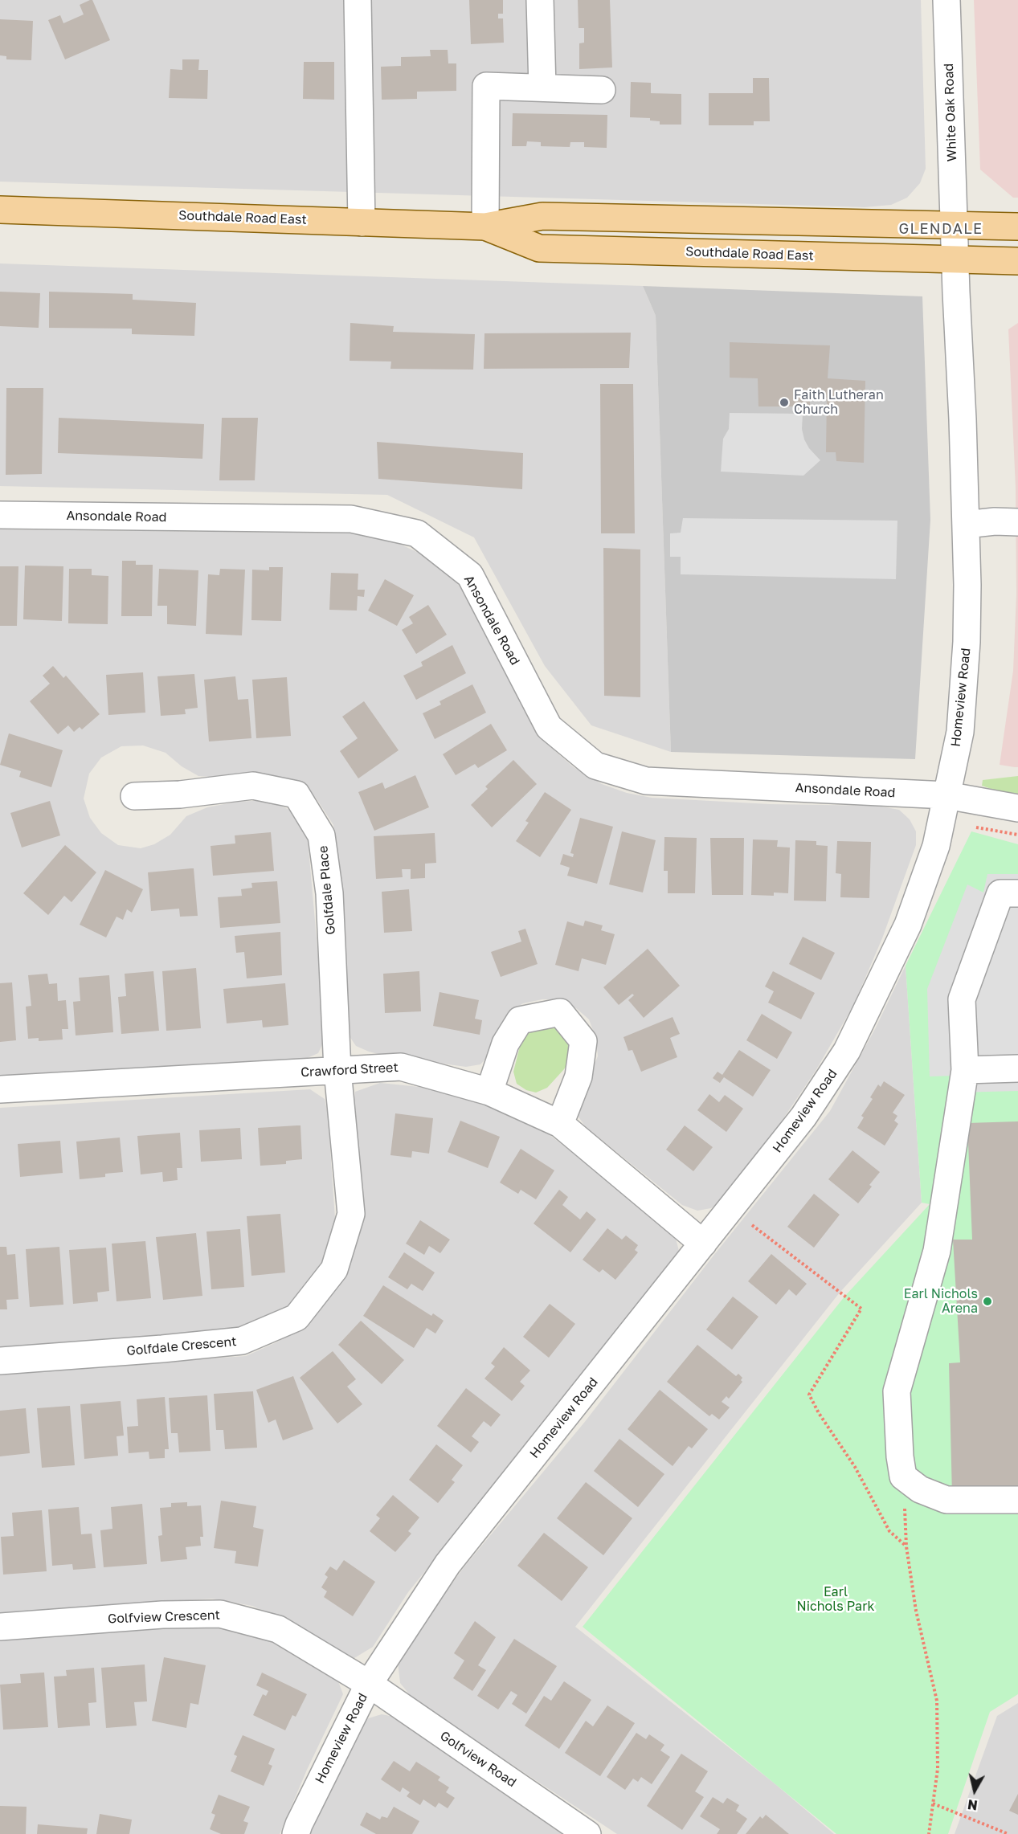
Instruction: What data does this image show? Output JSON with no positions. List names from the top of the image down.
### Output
{
  "streets": {
    "main road": ["Southdale Road East"],
    "street": [
      "White Oak Road",
      "Ansondale Road",
      "Homeview Road",
      "Golfdale Place",
      "Crawford Street",
      "Golfdale Crescent",
      "Golfview Crescent",
      "Golfview Road"
    ]
  },
  "crossings": [
    ["White Oak Road", "Southdale Road East"],
    ["White Oak Road", "Homeview Road"],
    ["Southdale Road East", "Homeview Road"],
    ["Ansondale Road", "Homeview Road"],
    ["Homeview Road", "Crawford Street"],
    ["Homeview Road", "Golfview Crescent"],
    ["Homeview Road", "Golfview Road"],
    ["Golfdale Place", "Crawford Street"],
    ["Golfdale Place", "Golfdale Crescent"],
    ["Crawford Street", "Golfdale Crescent"],
    ["Golfview Crescent", "Golfview Road"]
  ],
  "districts": ["GLENDALE"],
  "parks": ["Earl Nichols Park"],
  "places": ["Faith Lutheran Church", "Earl Nichols Arena"],
  "north": "bottom"
}
